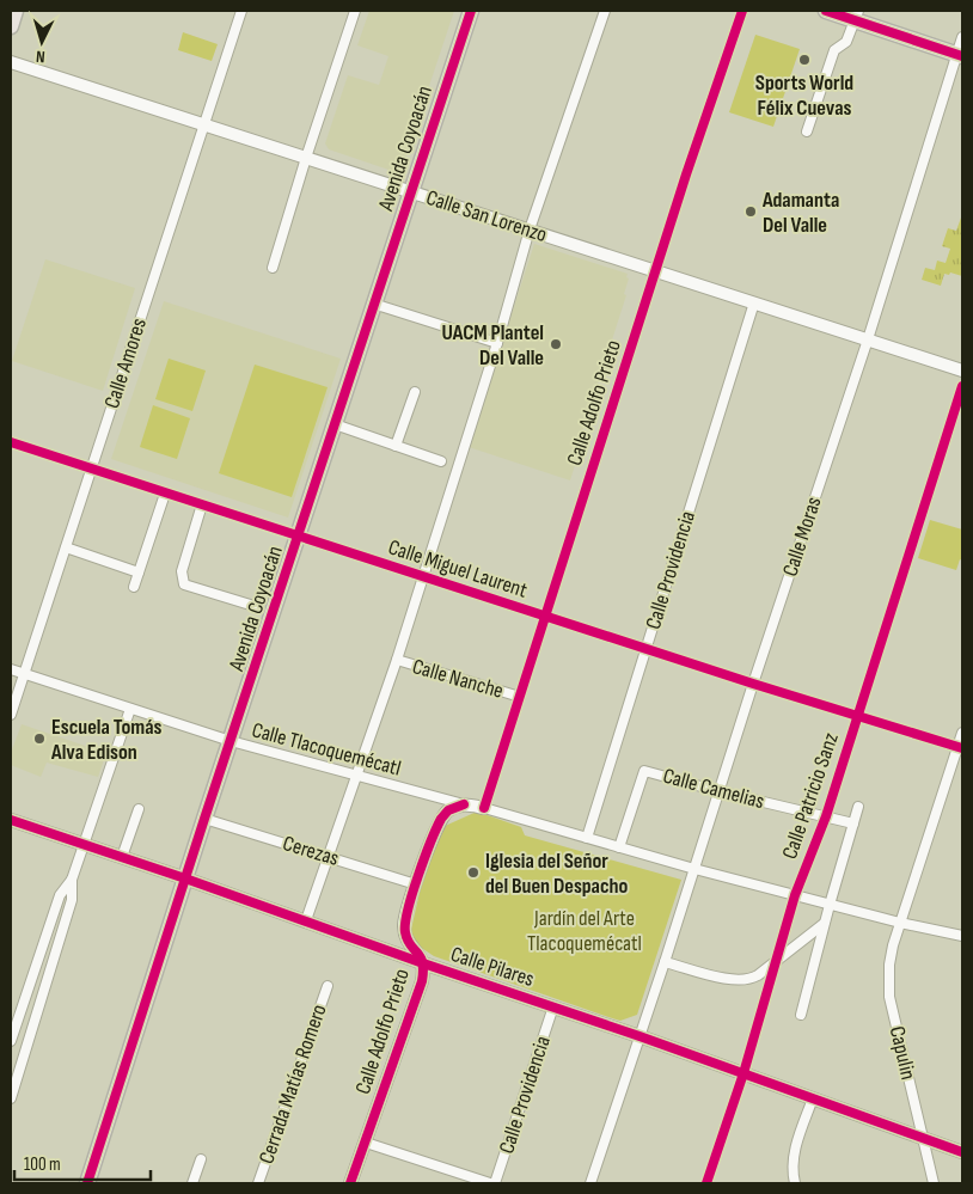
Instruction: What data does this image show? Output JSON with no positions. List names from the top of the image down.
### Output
{
  "streets": {
    "main road": ["Avenida Coyoacán"],
    "street": [
      "Calle San Lorenzo",
      "Calle Amores",
      "Calle Adolfo Prieto",
      "Calle Moras",
      "Calle Miguel Laurent",
      "Calle Providencia",
      "Calle Nanche",
      "Calle Tlacoquemécatl",
      "Calle Camelias",
      "Calle Patricio Sanz",
      "Cerezas",
      "Calle Pilares",
      "Capulin",
      "Cerrada Matías Romero"
    ]
  },
  "crossings": [
    ["Avenida Coyoacán", "Calle San Lorenzo"],
    ["Avenida Coyoacán", "Calle Miguel Laurent"],
    ["Avenida Coyoacán", "Calle Tlacoquemécatl"],
    ["Avenida Coyoacán", "Cerezas"],
    ["Avenida Coyoacán", "Calle Pilares"],
    ["Calle San Lorenzo", "Calle Amores"],
    ["Calle San Lorenzo", "Calle Adolfo Prieto"],
    ["Calle San Lorenzo", "Calle Moras"],
    ["Calle San Lorenzo", "Calle Providencia"],
    ["Calle Amores", "Calle Miguel Laurent"],
    ["Calle Amores", "Calle Tlacoquemécatl"],
    ["Calle Adolfo Prieto", "Calle Miguel Laurent"],
    ["Calle Adolfo Prieto", "Calle Nanche"],
    ["Calle Adolfo Prieto", "Calle Tlacoquemécatl"],
    ["Calle Adolfo Prieto", "Cerezas"],
    ["Calle Adolfo Prieto", "Calle Pilares"],
    ["Calle Moras", "Calle Miguel Laurent"],
    ["Calle Moras", "Calle Tlacoquemécatl"],
    ["Calle Moras", "Calle Camelias"],
    ["Calle Moras", "Calle Pilares"],
    ["Calle Miguel Laurent", "Calle Providencia"],
    ["Calle Miguel Laurent", "Calle Patricio Sanz"],
    ["Calle Miguel Laurent", "Capulin"],
    ["Calle Providencia", "Calle Tlacoquemécatl"],
    ["Calle Providencia", "Calle Pilares"],
    ["Calle Tlacoquemécatl", "Calle Camelias"],
    ["Calle Tlacoquemécatl", "Calle Patricio Sanz"],
    ["Calle Tlacoquemécatl", "Capulin"],
    ["Calle Camelias", "Calle Patricio Sanz"],
    ["Calle Patricio Sanz", "Calle Pilares"],
    ["Calle Pilares", "Capulin"]
  ],
  "parks": ["Jardín del Arte Tlacoquemécatl"],
  "places": [
    "Sports World Félix Cuevas",
    "Adamanta Del Valle",
    "UACM Plantel Del Valle",
    "Escuela Tomás Alva Edison",
    "Iglesia del Señor del Buen Despacho"
  ],
  "scale_bar": "100 m",
  "north": "bottom"
}
